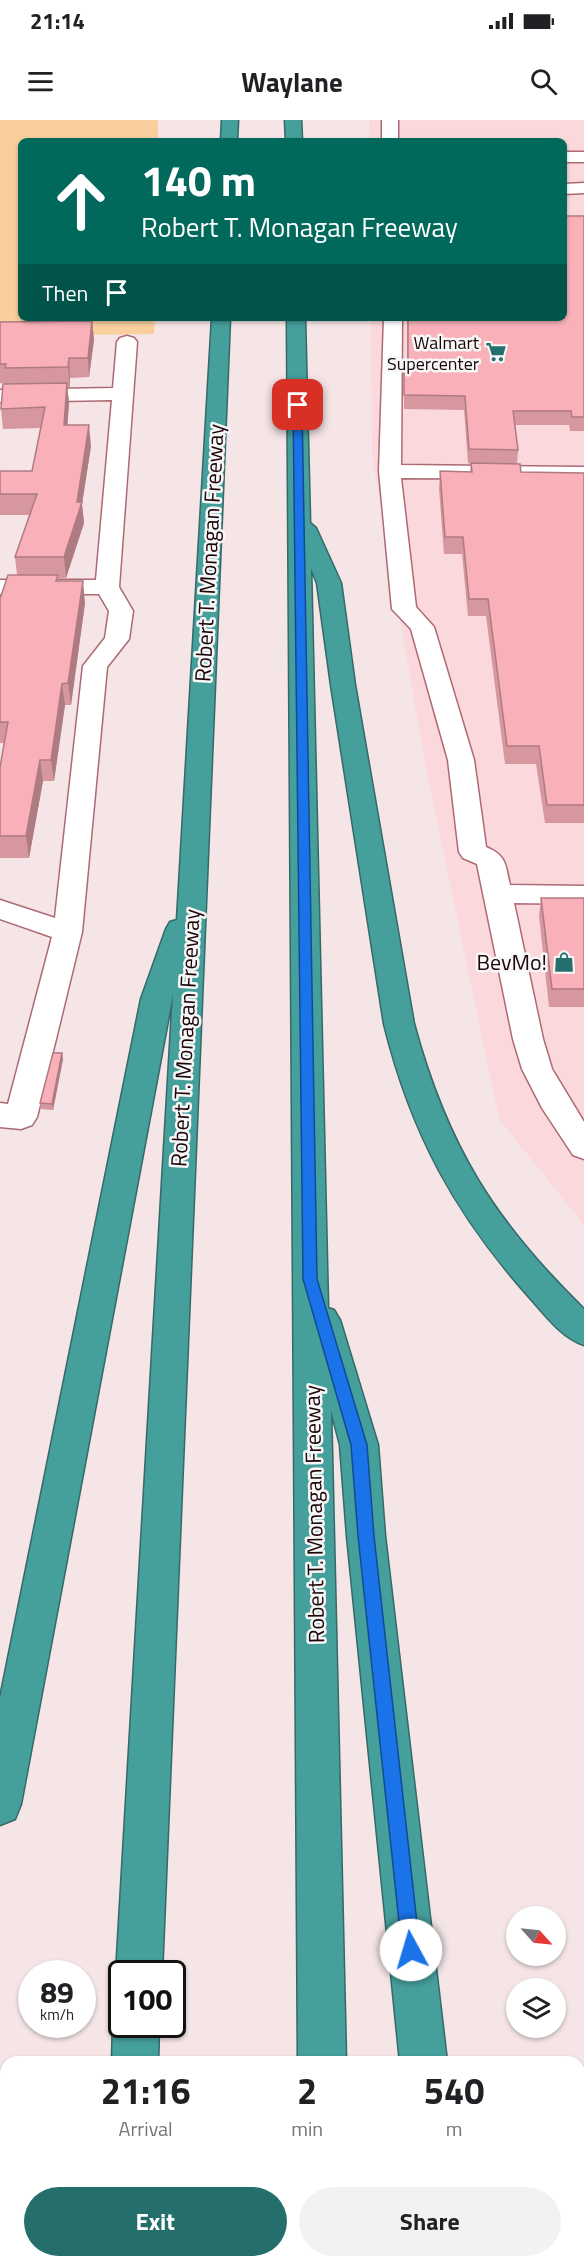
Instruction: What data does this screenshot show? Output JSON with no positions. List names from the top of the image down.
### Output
{
  "streets": {
    "highway": ["Robert T. Monagan Freeway"]
  },
  "places": {
    "supermarket": ["Walmart Supercenter"],
    "shop": ["BevMo!"]
  },
  "north": "bottom right",
  "page": {
    "status": "21:14",
    "header": "Waylane",
    "turn": ["140 m", "Robert T. Monagan Freeway"],
    "then": "Then",
    "speed": "89 km/h",
    "limit": "100",
    "eta": [
      "21:16",
      "Arrival",
      "2",
      "min",
      "540",
      "m"
    ],
    "buttons": ["Exit", "Share"]
  }
}
